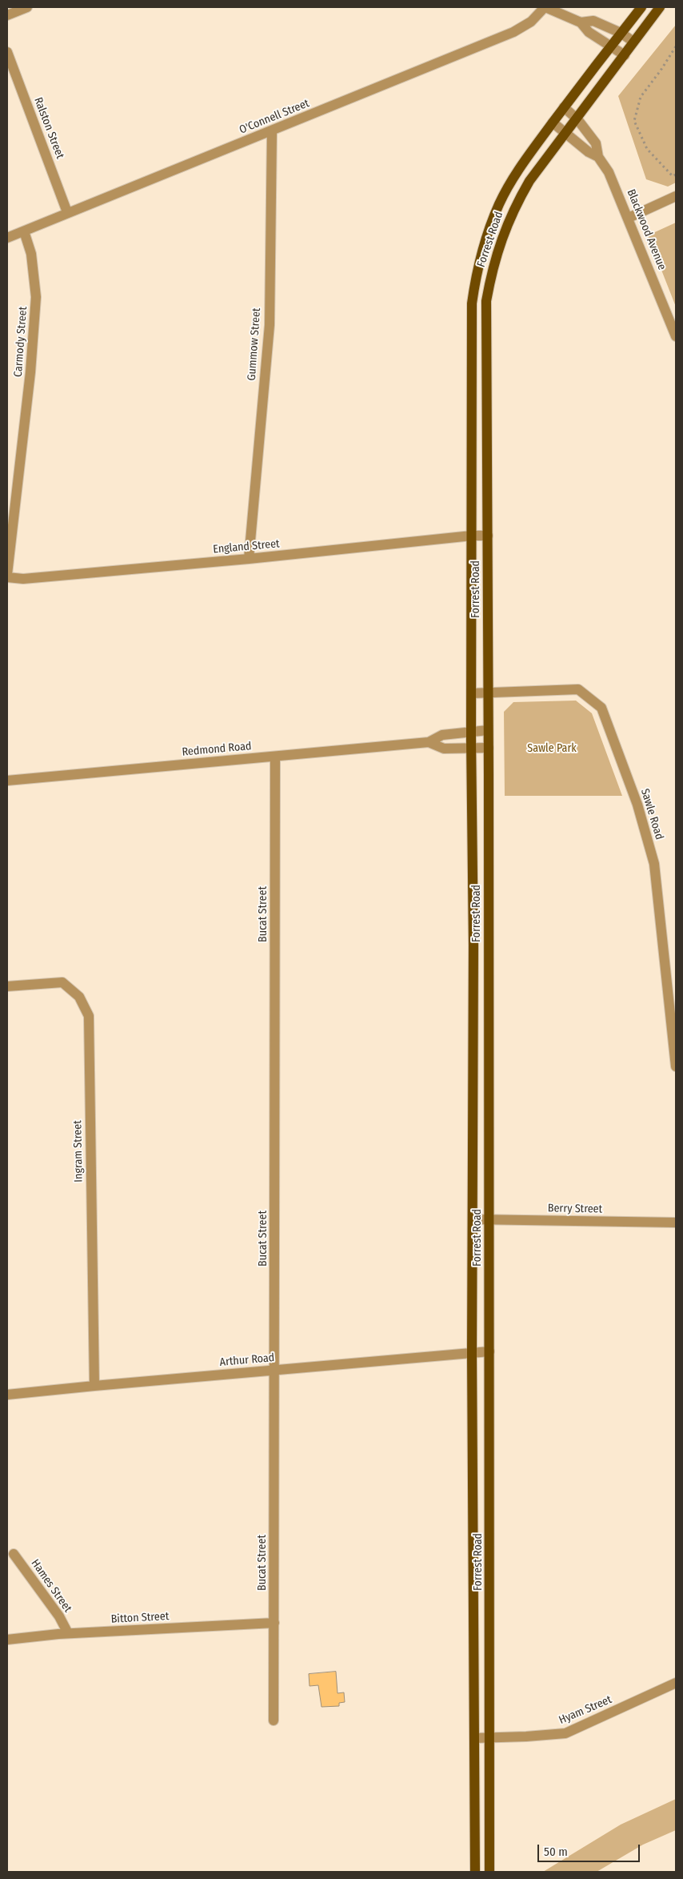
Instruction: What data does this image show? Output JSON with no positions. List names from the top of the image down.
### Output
{
  "streets": {
    "main road": ["Forrest Road"],
    "street": [
      "O'Connell Street",
      "Ralston Street",
      "Blackwood Avenue",
      "Carmody Street",
      "Gummow Street",
      "England Street",
      "Redmond Road",
      "Sawle Road",
      "Bucat Street",
      "Ingram Street",
      "Berry Street",
      "Arthur Road",
      "Hames Street",
      "Bitton Street",
      "Hyam Street"
    ]
  },
  "crossings": [
    ["O'Connell Street", "Ralston Street"],
    ["O'Connell Street", "Carmody Street"],
    ["O'Connell Street", "Gummow Street"],
    ["Blackwood Avenue", "Forrest Road"],
    ["Forrest Road", "England Street"],
    ["Forrest Road", "Redmond Road"],
    ["Forrest Road", "Sawle Road"],
    ["Forrest Road", "Berry Street"],
    ["Forrest Road", "Arthur Road"],
    ["Forrest Road", "Hyam Street"],
    ["Gummow Street", "England Street"],
    ["Redmond Road", "Bucat Street"],
    ["Bucat Street", "Arthur Road"],
    ["Bucat Street", "Bitton Street"],
    ["Ingram Street", "Arthur Road"],
    ["Hames Street", "Bitton Street"]
  ],
  "parks": ["Sawle Park"],
  "scale_bar": "50 m"
}
